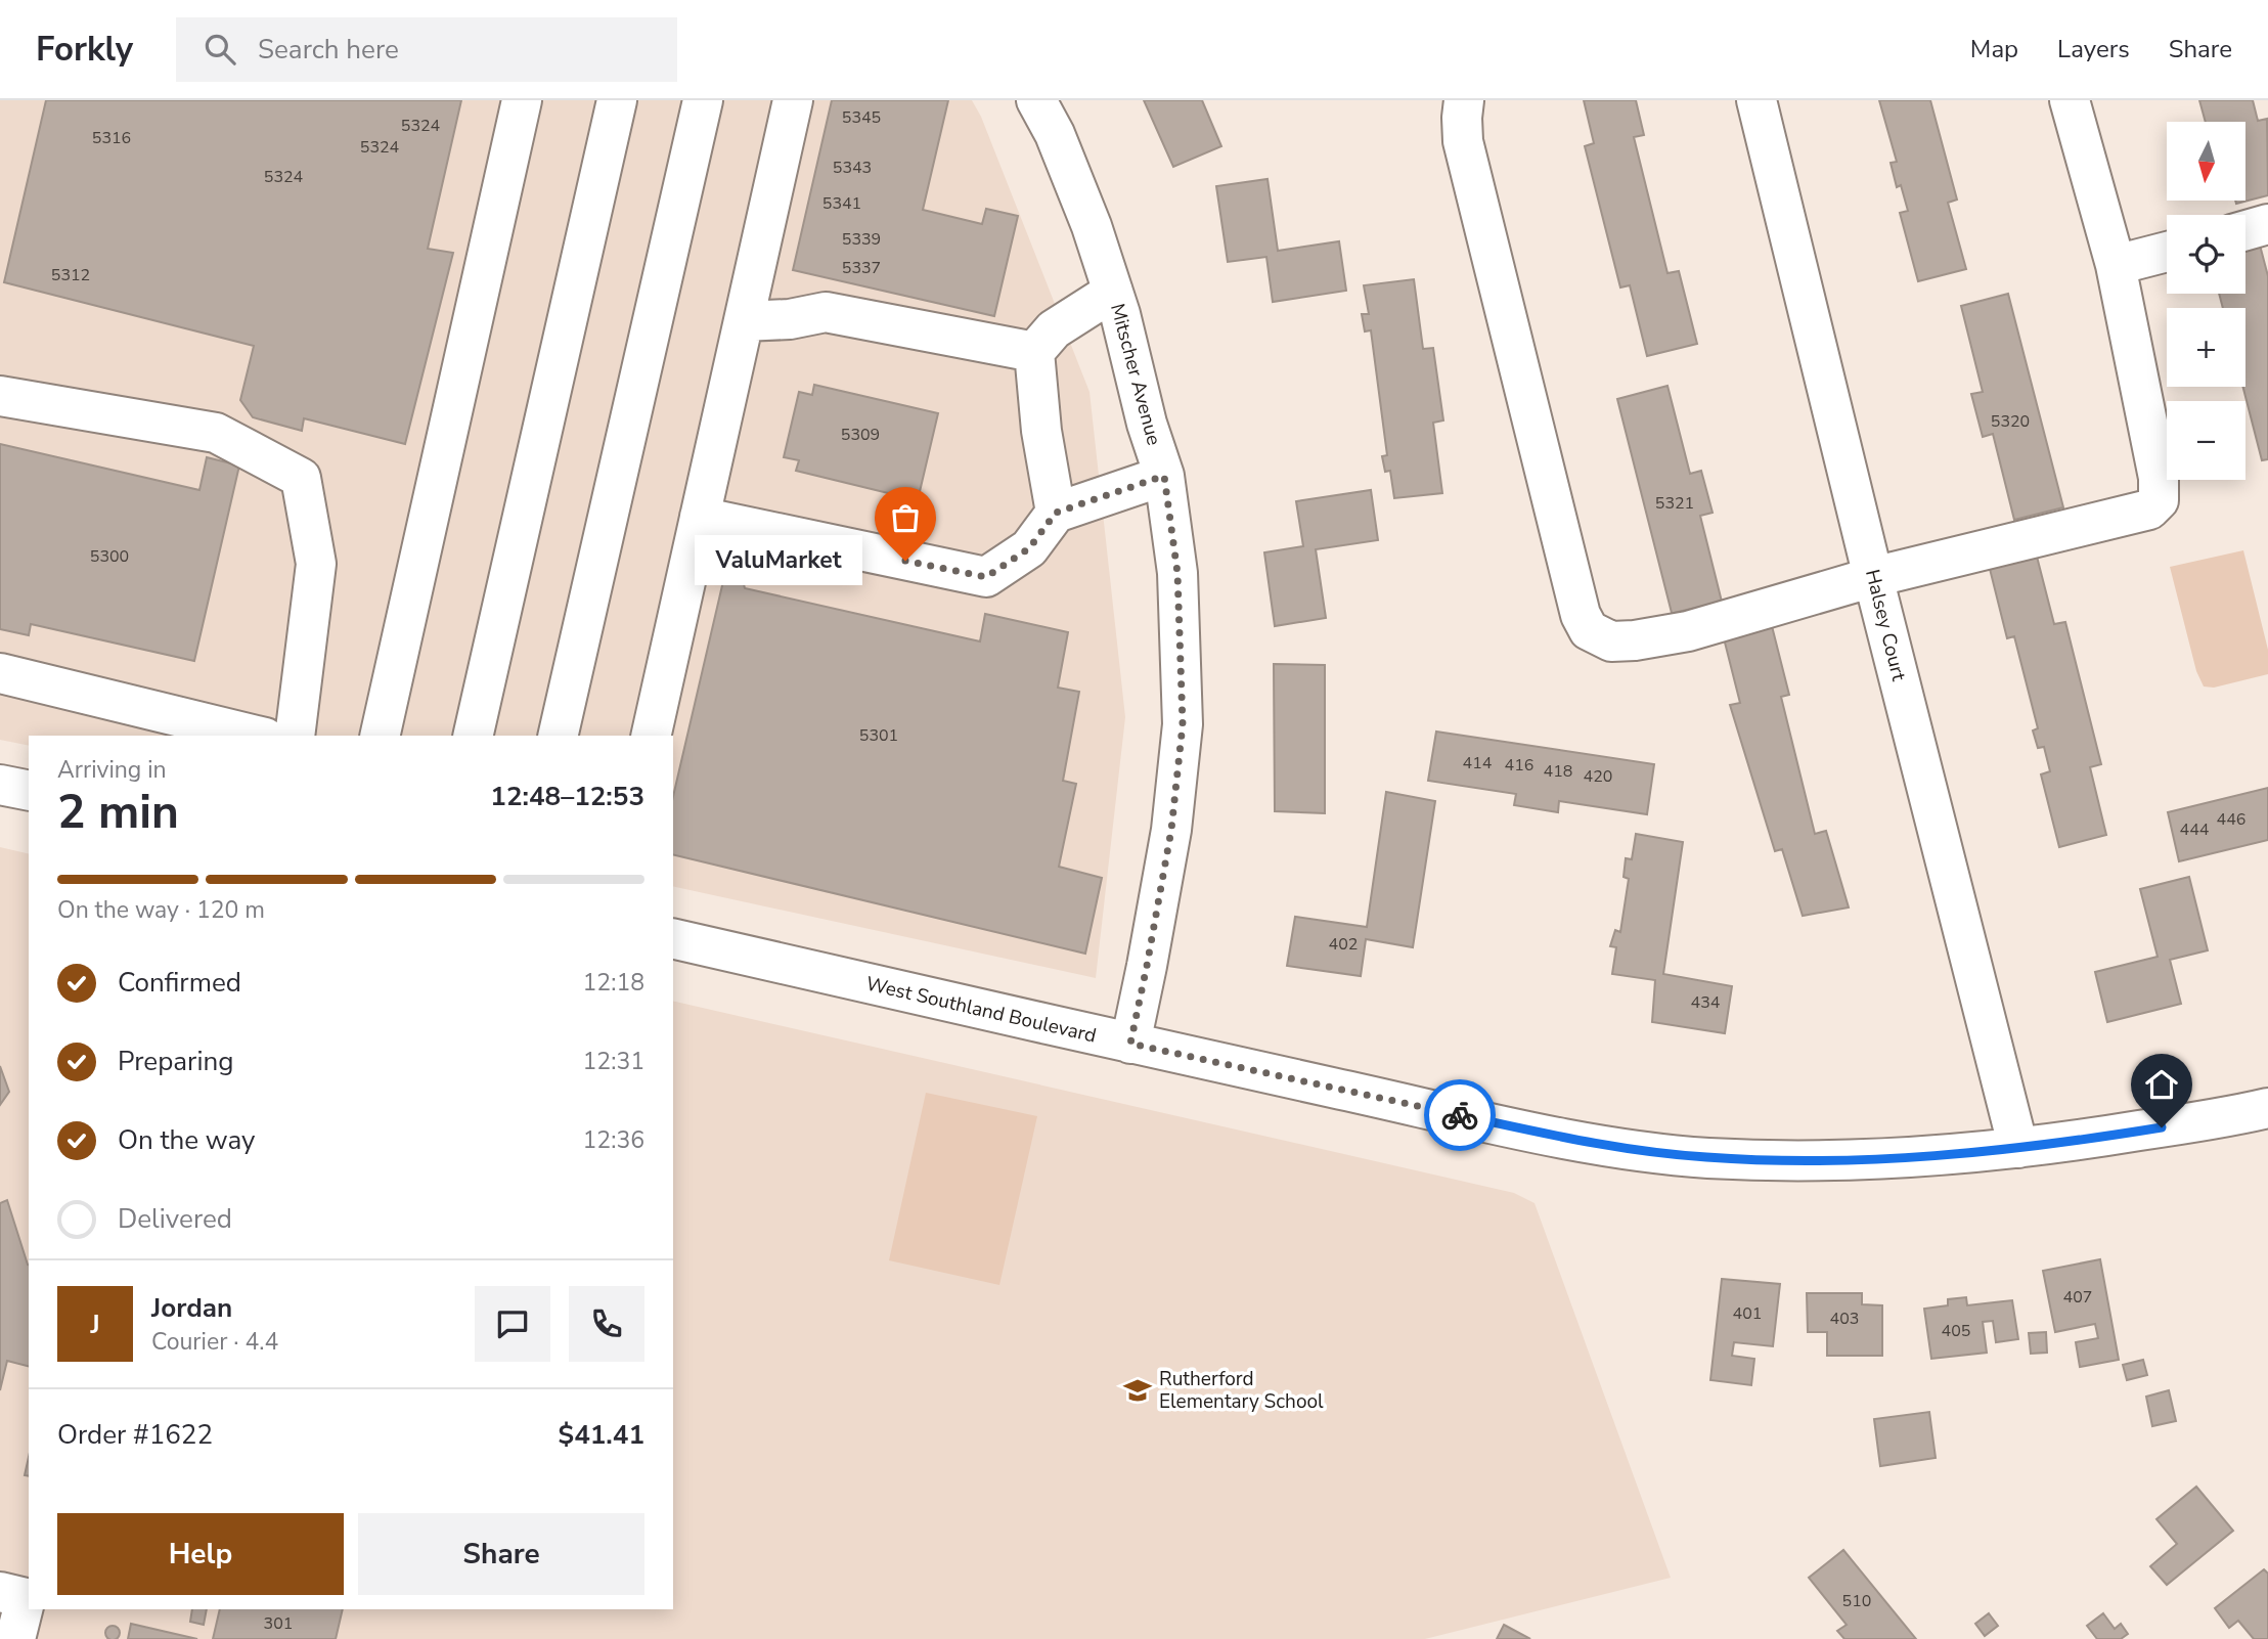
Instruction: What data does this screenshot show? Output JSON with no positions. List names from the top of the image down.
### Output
{
  "streets": {
    "street": ["Mitscher Avenue", "Halsey Court", "West Southland Boulevard"]
  },
  "crossings": [
    ["Mitscher Avenue", "West Southland Boulevard"],
    ["Halsey Court", "West Southland Boulevard"]
  ],
  "places": {
    "other": ["ValuMarket"],
    "school or university": ["Rutherford Elementary School"]
  },
  "house_numbers": [
    "5345",
    "5324",
    "5316",
    "5324",
    "5343",
    "5324",
    "5341",
    "5339",
    "5337",
    "5312",
    "5320",
    "5309",
    "5321",
    "5300",
    "5301",
    "414",
    "416",
    "418",
    "420",
    "446",
    "444",
    "402",
    "434",
    "407",
    "401",
    "403",
    "405",
    "510",
    "301"
  ],
  "north": "bottom",
  "page": {
    "header": "Forkly",
    "search": "Search here",
    "nav": ["Map", "Layers", "Share"],
    "map_buttons": ["+", "−"],
    "bubble": "ValuMarket",
    "heading": ["2 min", "Arriving in", "12:48–12:53"],
    "panel": [
      "Jordan",
      "Courier · 4.4",
      "Order #1622",
      "$41.41"
    ],
    "bar": "On the way · 120 m",
    "list": [
      ["Confirmed", "12:18"],
      ["Preparing", "12:31"],
      ["On the way", "12:36"],
      "Delivered"
    ],
    "round": "J",
    "buttons": ["Help", "Share"]
  }
}
